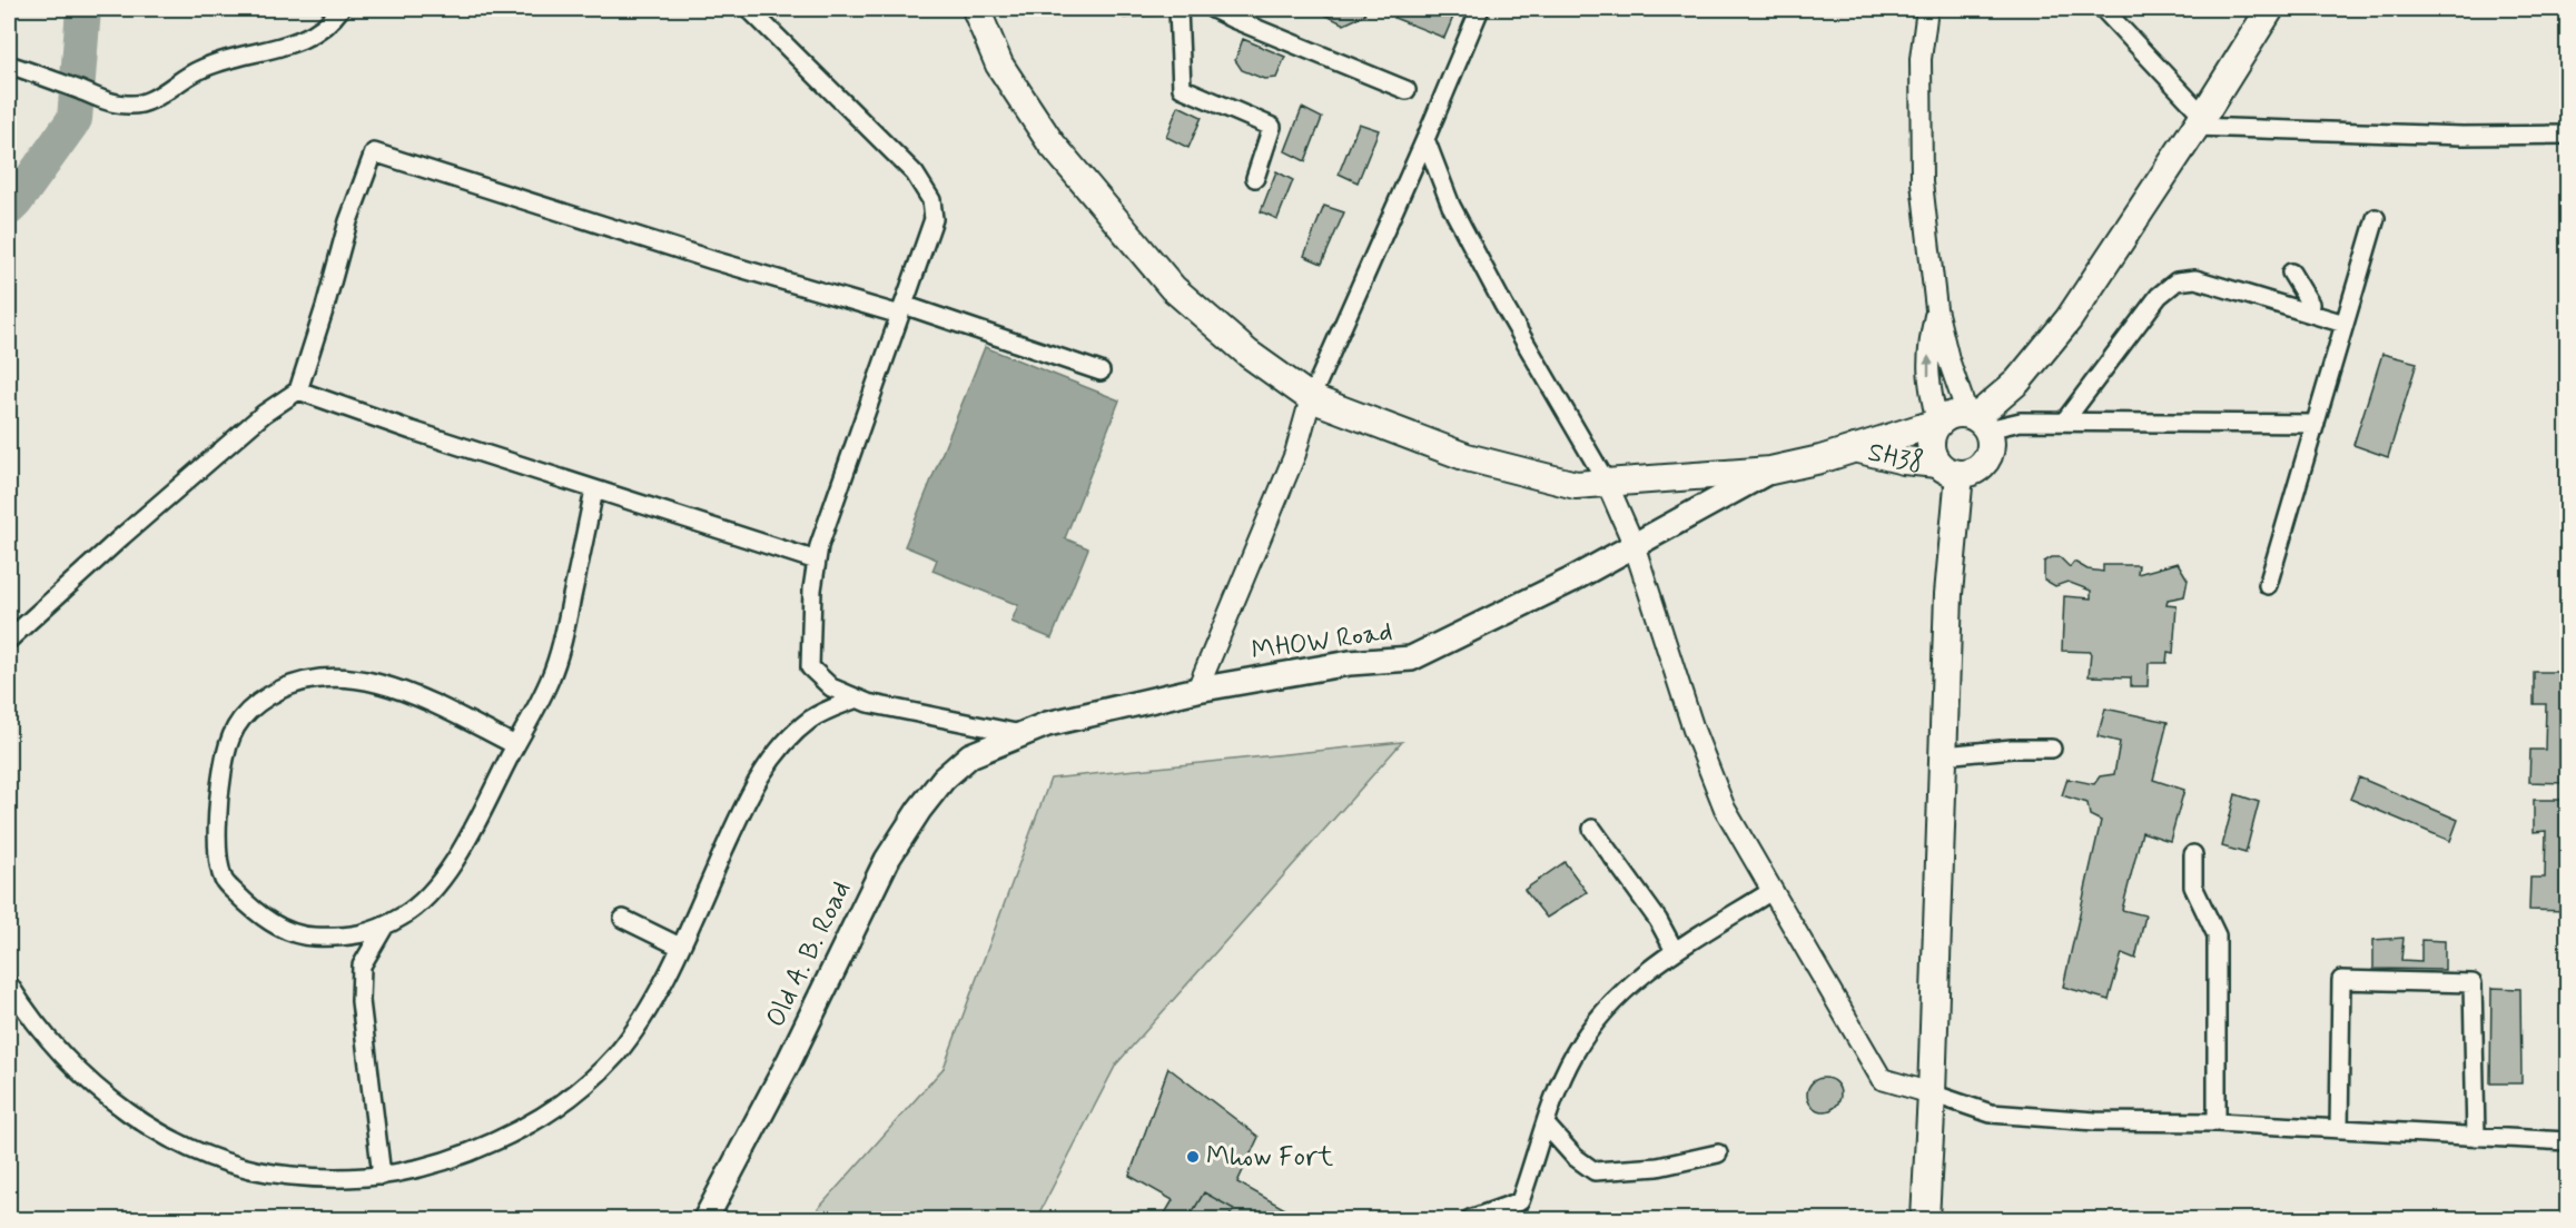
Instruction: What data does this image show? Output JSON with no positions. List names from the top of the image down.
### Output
{
  "streets": {
    "main road": ["SH38", "MHOW Road", "Old A. B. Road"]
  },
  "crossings": [
    ["SH38", "MHOW Road"],
    ["MHOW Road", "Old A. B. Road"]
  ],
  "places": ["Mhow Fort"]
}
